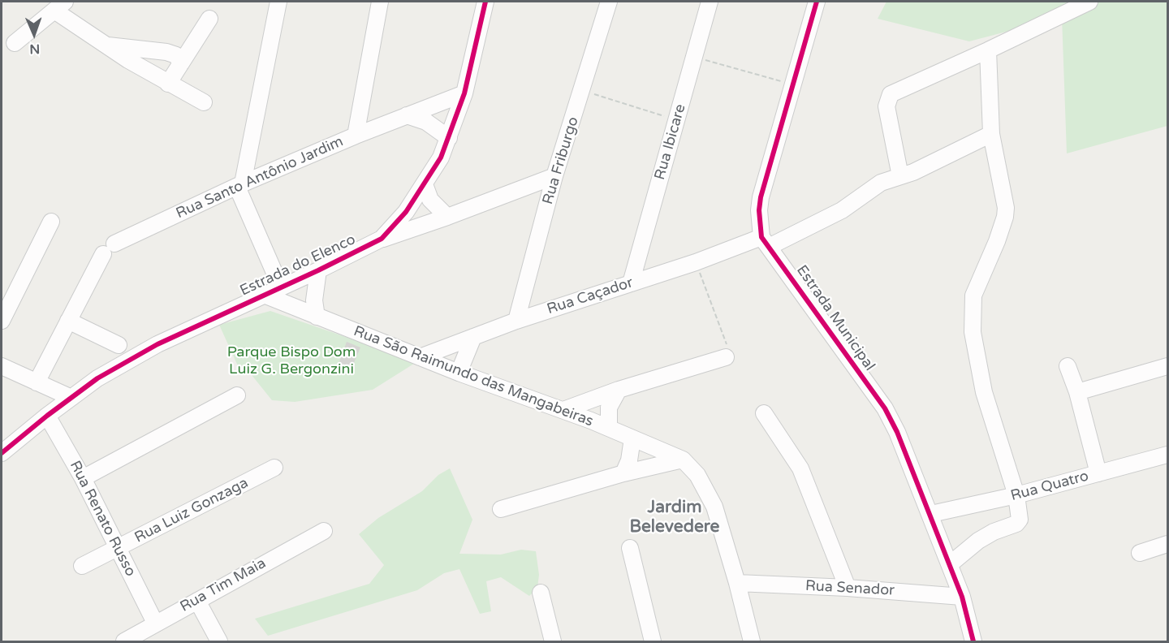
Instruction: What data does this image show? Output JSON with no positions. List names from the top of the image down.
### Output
{
  "streets": {
    "street": [
      "Rua Ibicare",
      "Rua Friburgo",
      "Rua Santo Antônio Jardim",
      "Estrada do Elenco",
      "Rua Caçador",
      "Estrada Municipal",
      "Rua São Raimundo das Mangabeiras",
      "Rua Quatro",
      "Rua Luiz Gonzaga",
      "Rua Renato Russo",
      "Rua Tim Maia",
      "Rua Senador"
    ]
  },
  "crossings": [
    ["Rua Ibicare", "Rua Caçador"],
    ["Rua Friburgo", "Rua Caçador"],
    ["Rua Santo Antônio Jardim", "Estrada do Elenco"],
    ["Estrada do Elenco", "Rua São Raimundo das Mangabeiras"],
    ["Estrada do Elenco", "Rua Renato Russo"],
    ["Rua Caçador", "Estrada Municipal"],
    ["Rua Caçador", "Rua São Raimundo das Mangabeiras"],
    ["Estrada Municipal", "Rua Quatro"],
    ["Estrada Municipal", "Rua Senador"],
    ["Rua Luiz Gonzaga", "Rua Renato Russo"],
    ["Rua Renato Russo", "Rua Tim Maia"]
  ],
  "districts": ["Jardim Belevedere"],
  "parks": ["Parque Bispo Dom Luiz G. Bergonzini"],
  "north": "bottom"
}
